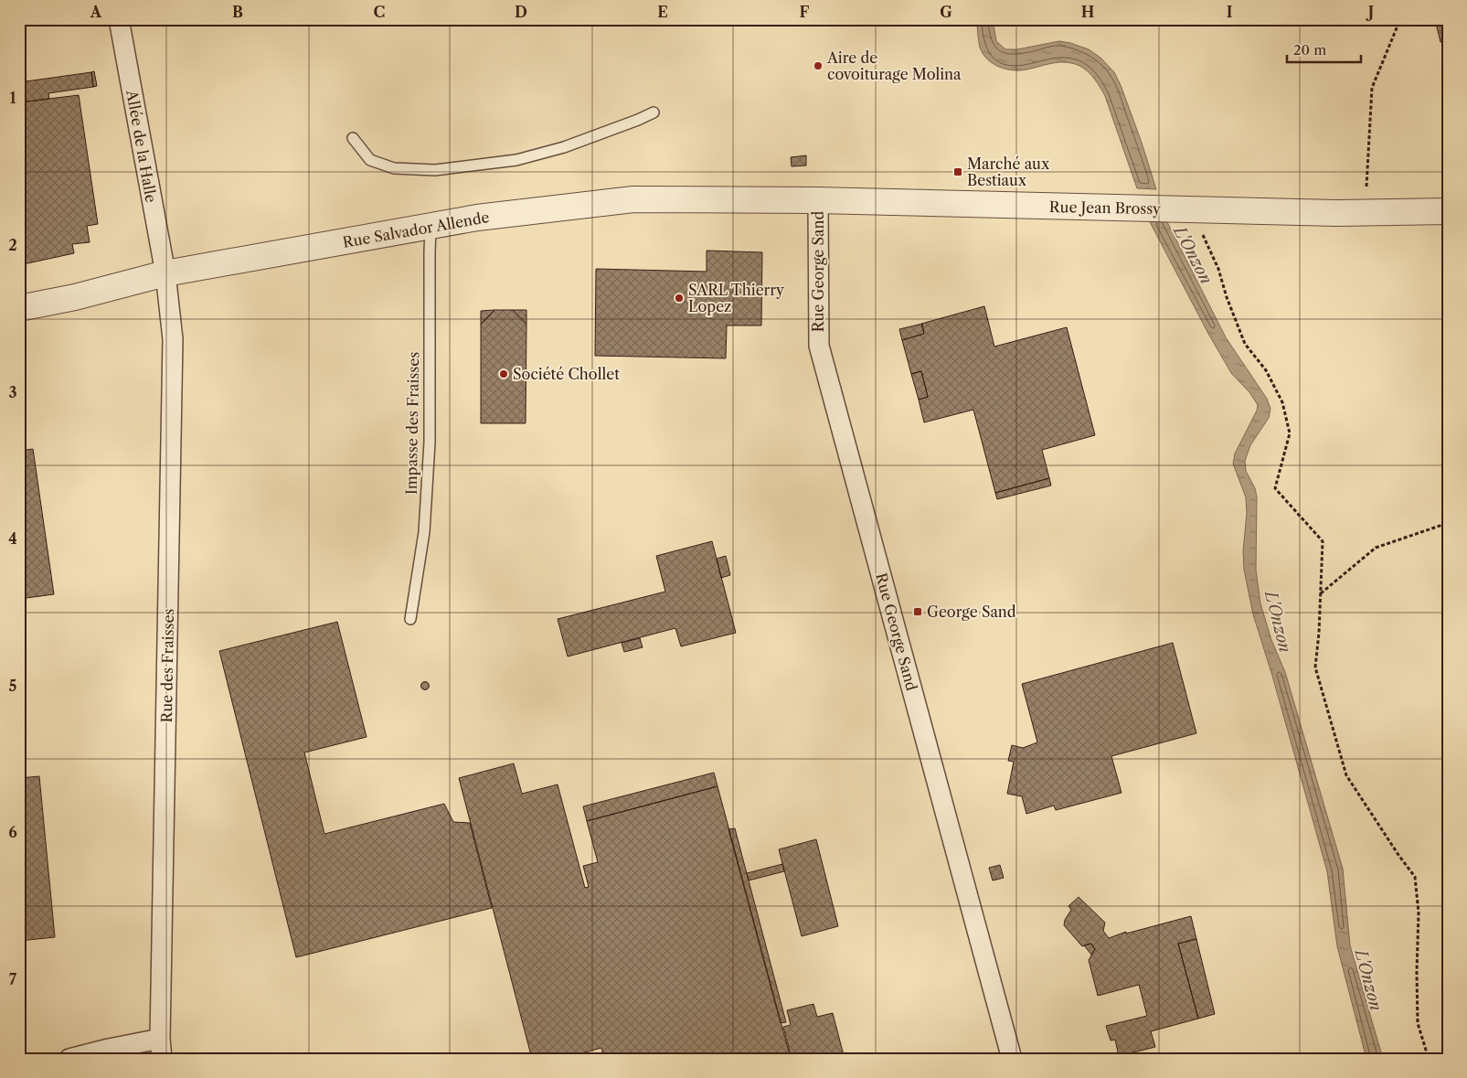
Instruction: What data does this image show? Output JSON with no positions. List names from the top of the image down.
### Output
{
  "streets": {
    "street": [
      "Allée de la Halle",
      "Rue Jean Brossy",
      "Rue Salvador Allende",
      "Rue George Sand",
      "Rue des Fraisses"
    ],
    "lane": ["Impasse des Fraisses"]
  },
  "crossings": [
    ["Allée de la Halle", "Rue Salvador Allende"],
    ["Allée de la Halle", "Rue des Fraisses"],
    ["Rue Jean Brossy", "Rue Salvador Allende"],
    ["Rue Jean Brossy", "Rue George Sand"],
    ["Rue Salvador Allende", "Rue George Sand"],
    ["Rue Salvador Allende", "Impasse des Fraisses"],
    ["Rue Salvador Allende", "Rue des Fraisses"]
  ],
  "water": ["L'Onzon"],
  "places": {
    "other": ["Aire de covoiturage Molina", "SARL Thierry Lopez", "Société Chollet"],
    "transit": ["Marché aux Bestiaux", "George Sand"]
  },
  "scale_bar": "20 m",
  "grid": {
    "columns": [
      "A",
      "B",
      "C",
      "D",
      "E",
      "F",
      "G",
      "H",
      "I",
      "J"
    ],
    "rows": [
      "1",
      "2",
      "3",
      "4",
      "5",
      "6",
      "7"
    ]
  }
}
